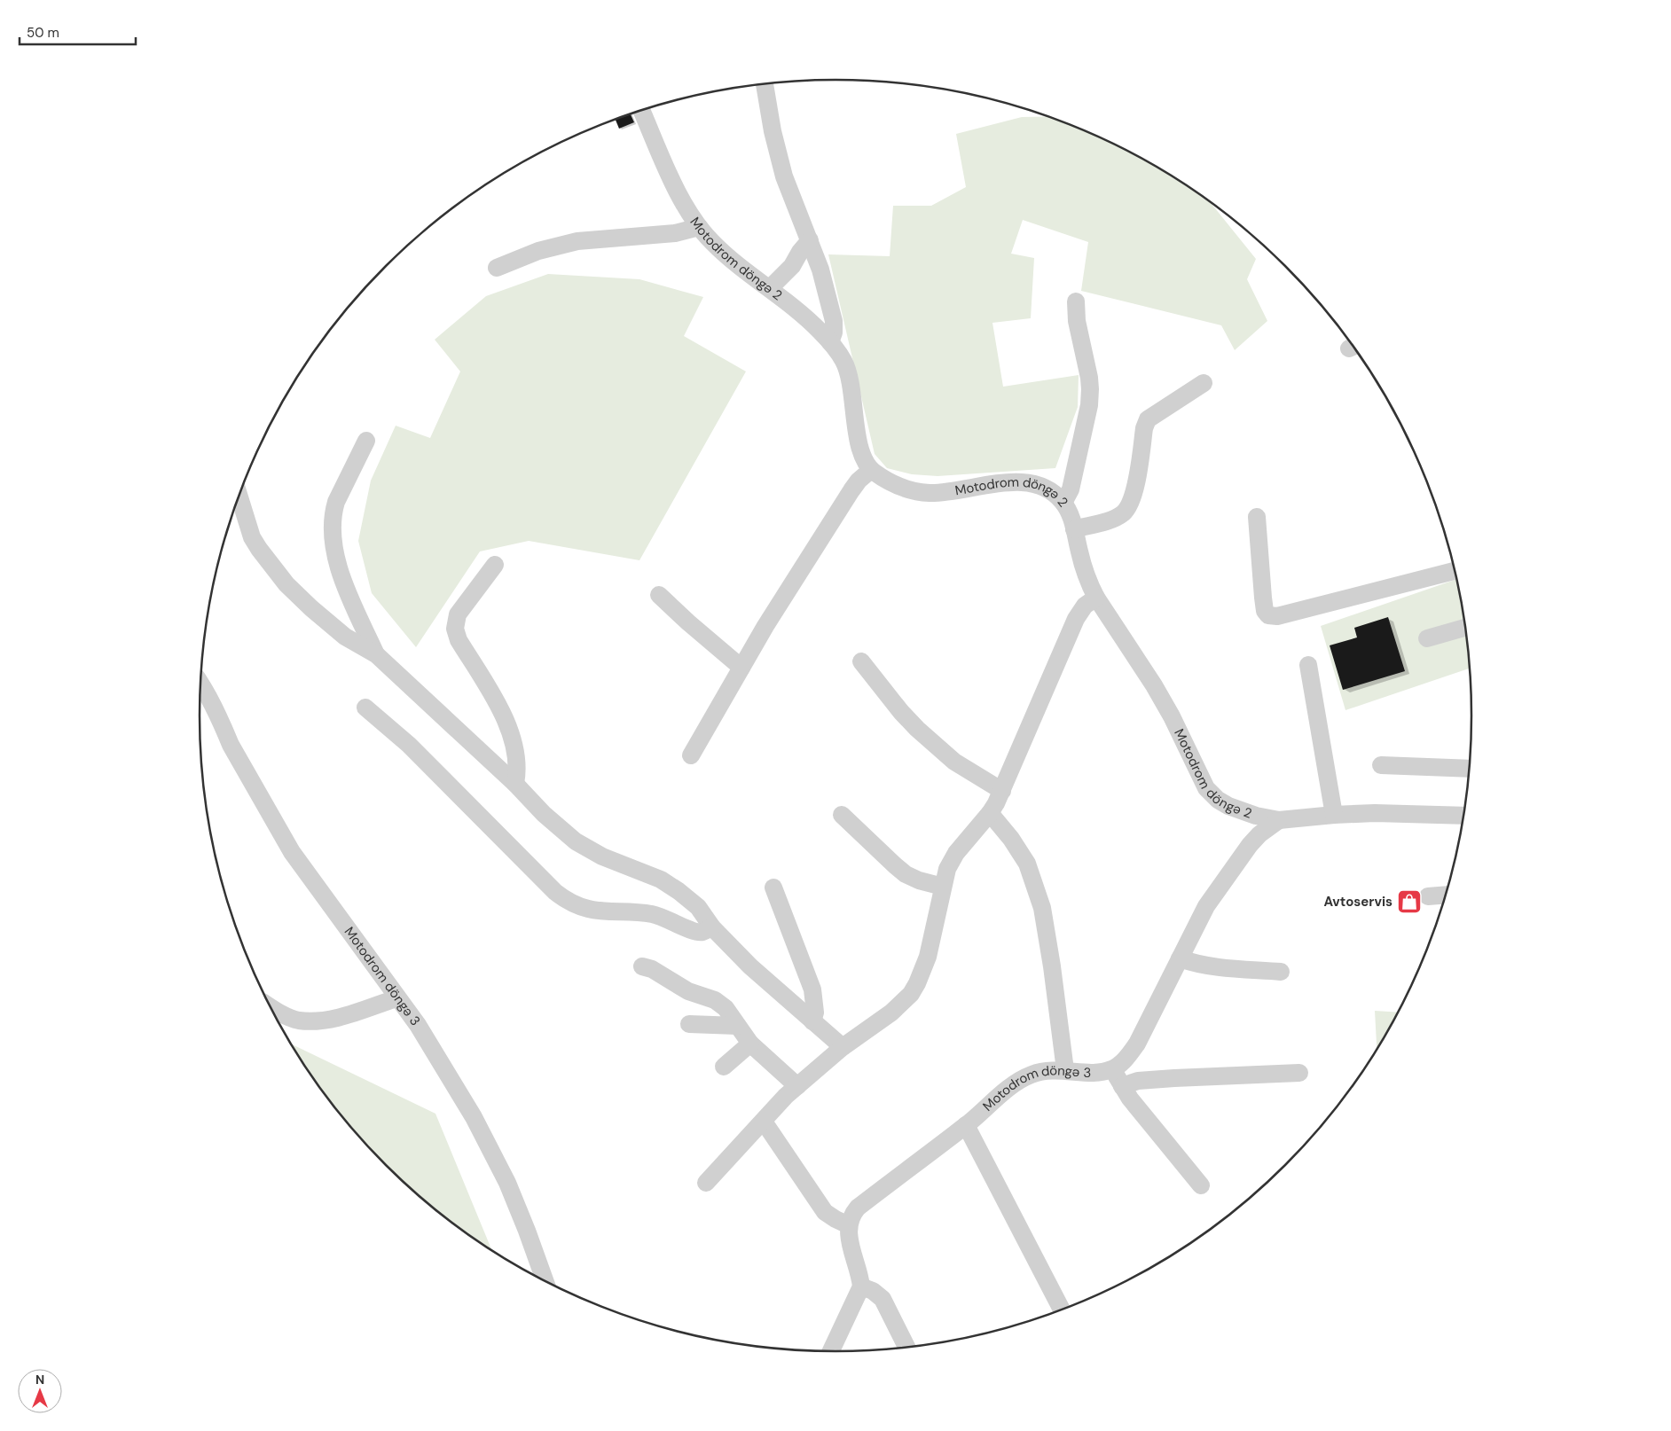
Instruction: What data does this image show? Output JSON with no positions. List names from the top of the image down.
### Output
{
  "streets": {
    "street": ["Motodrom döngə 2", "Motodrom döngə 3"]
  },
  "crossings": [
    ["Motodrom döngə 2", "Motodrom döngə 3"]
  ],
  "places": {
    "shop": ["Avtoservis"]
  },
  "scale_bar": "50 m",
  "north": "top"
}
